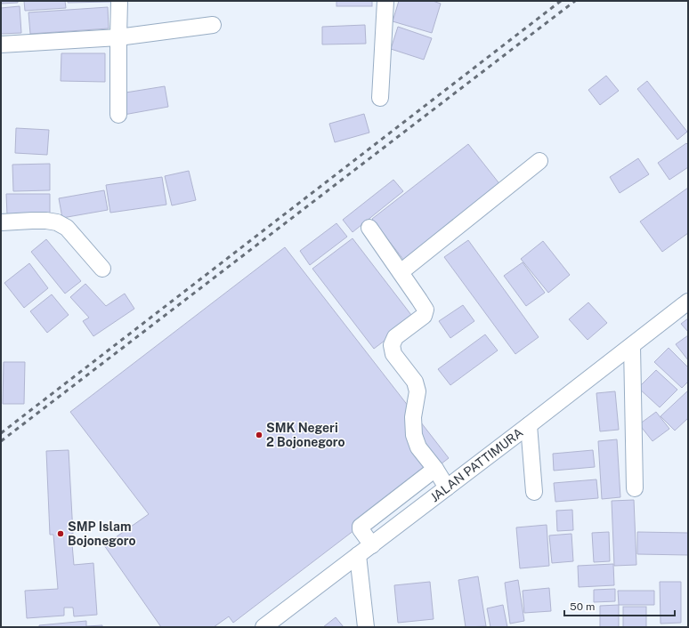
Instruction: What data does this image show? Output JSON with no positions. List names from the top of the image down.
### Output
{
  "streets": {
    "street": ["JALAN PATTIMURA"]
  },
  "places": ["SMK Negeri 2 Bojonegoro", "SMP Islam Bojonegoro"],
  "scale_bar": "50 m"
}
